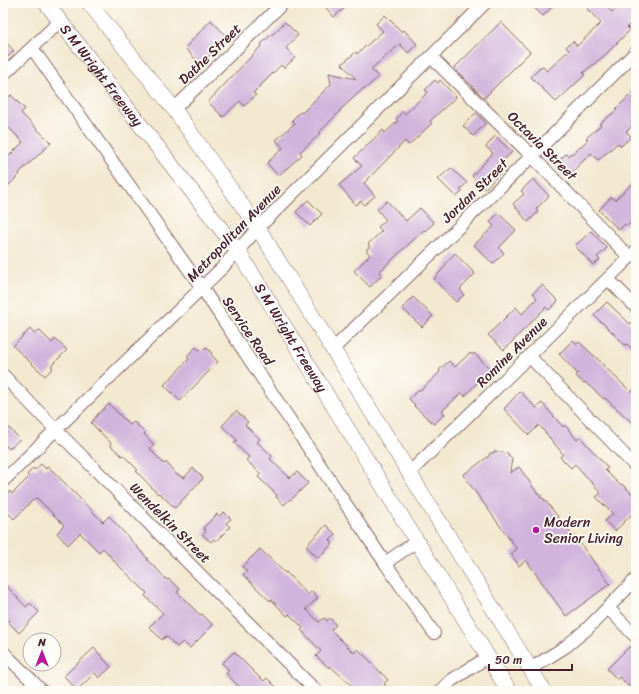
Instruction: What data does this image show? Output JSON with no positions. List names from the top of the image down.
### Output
{
  "streets": {
    "main road": ["S M Wright Freeway"],
    "street": [
      "Dathe Street",
      "Octavia Street",
      "Jordan Street",
      "Metropolitan Avenue",
      "Service Road",
      "Romine Avenue",
      "Wendelkin Street"
    ]
  },
  "crossings": [
    ["Dathe Street", "S M Wright Freeway"],
    ["S M Wright Freeway", "Jordan Street"],
    ["S M Wright Freeway", "Metropolitan Avenue"],
    ["S M Wright Freeway", "Romine Avenue"],
    ["Octavia Street", "Jordan Street"],
    ["Octavia Street", "Metropolitan Avenue"],
    ["Octavia Street", "Romine Avenue"],
    ["Metropolitan Avenue", "Service Road"],
    ["Metropolitan Avenue", "Wendelkin Street"]
  ],
  "places": ["Modern Senior Living"],
  "scale_bar": "50 m",
  "north": "top"
}
